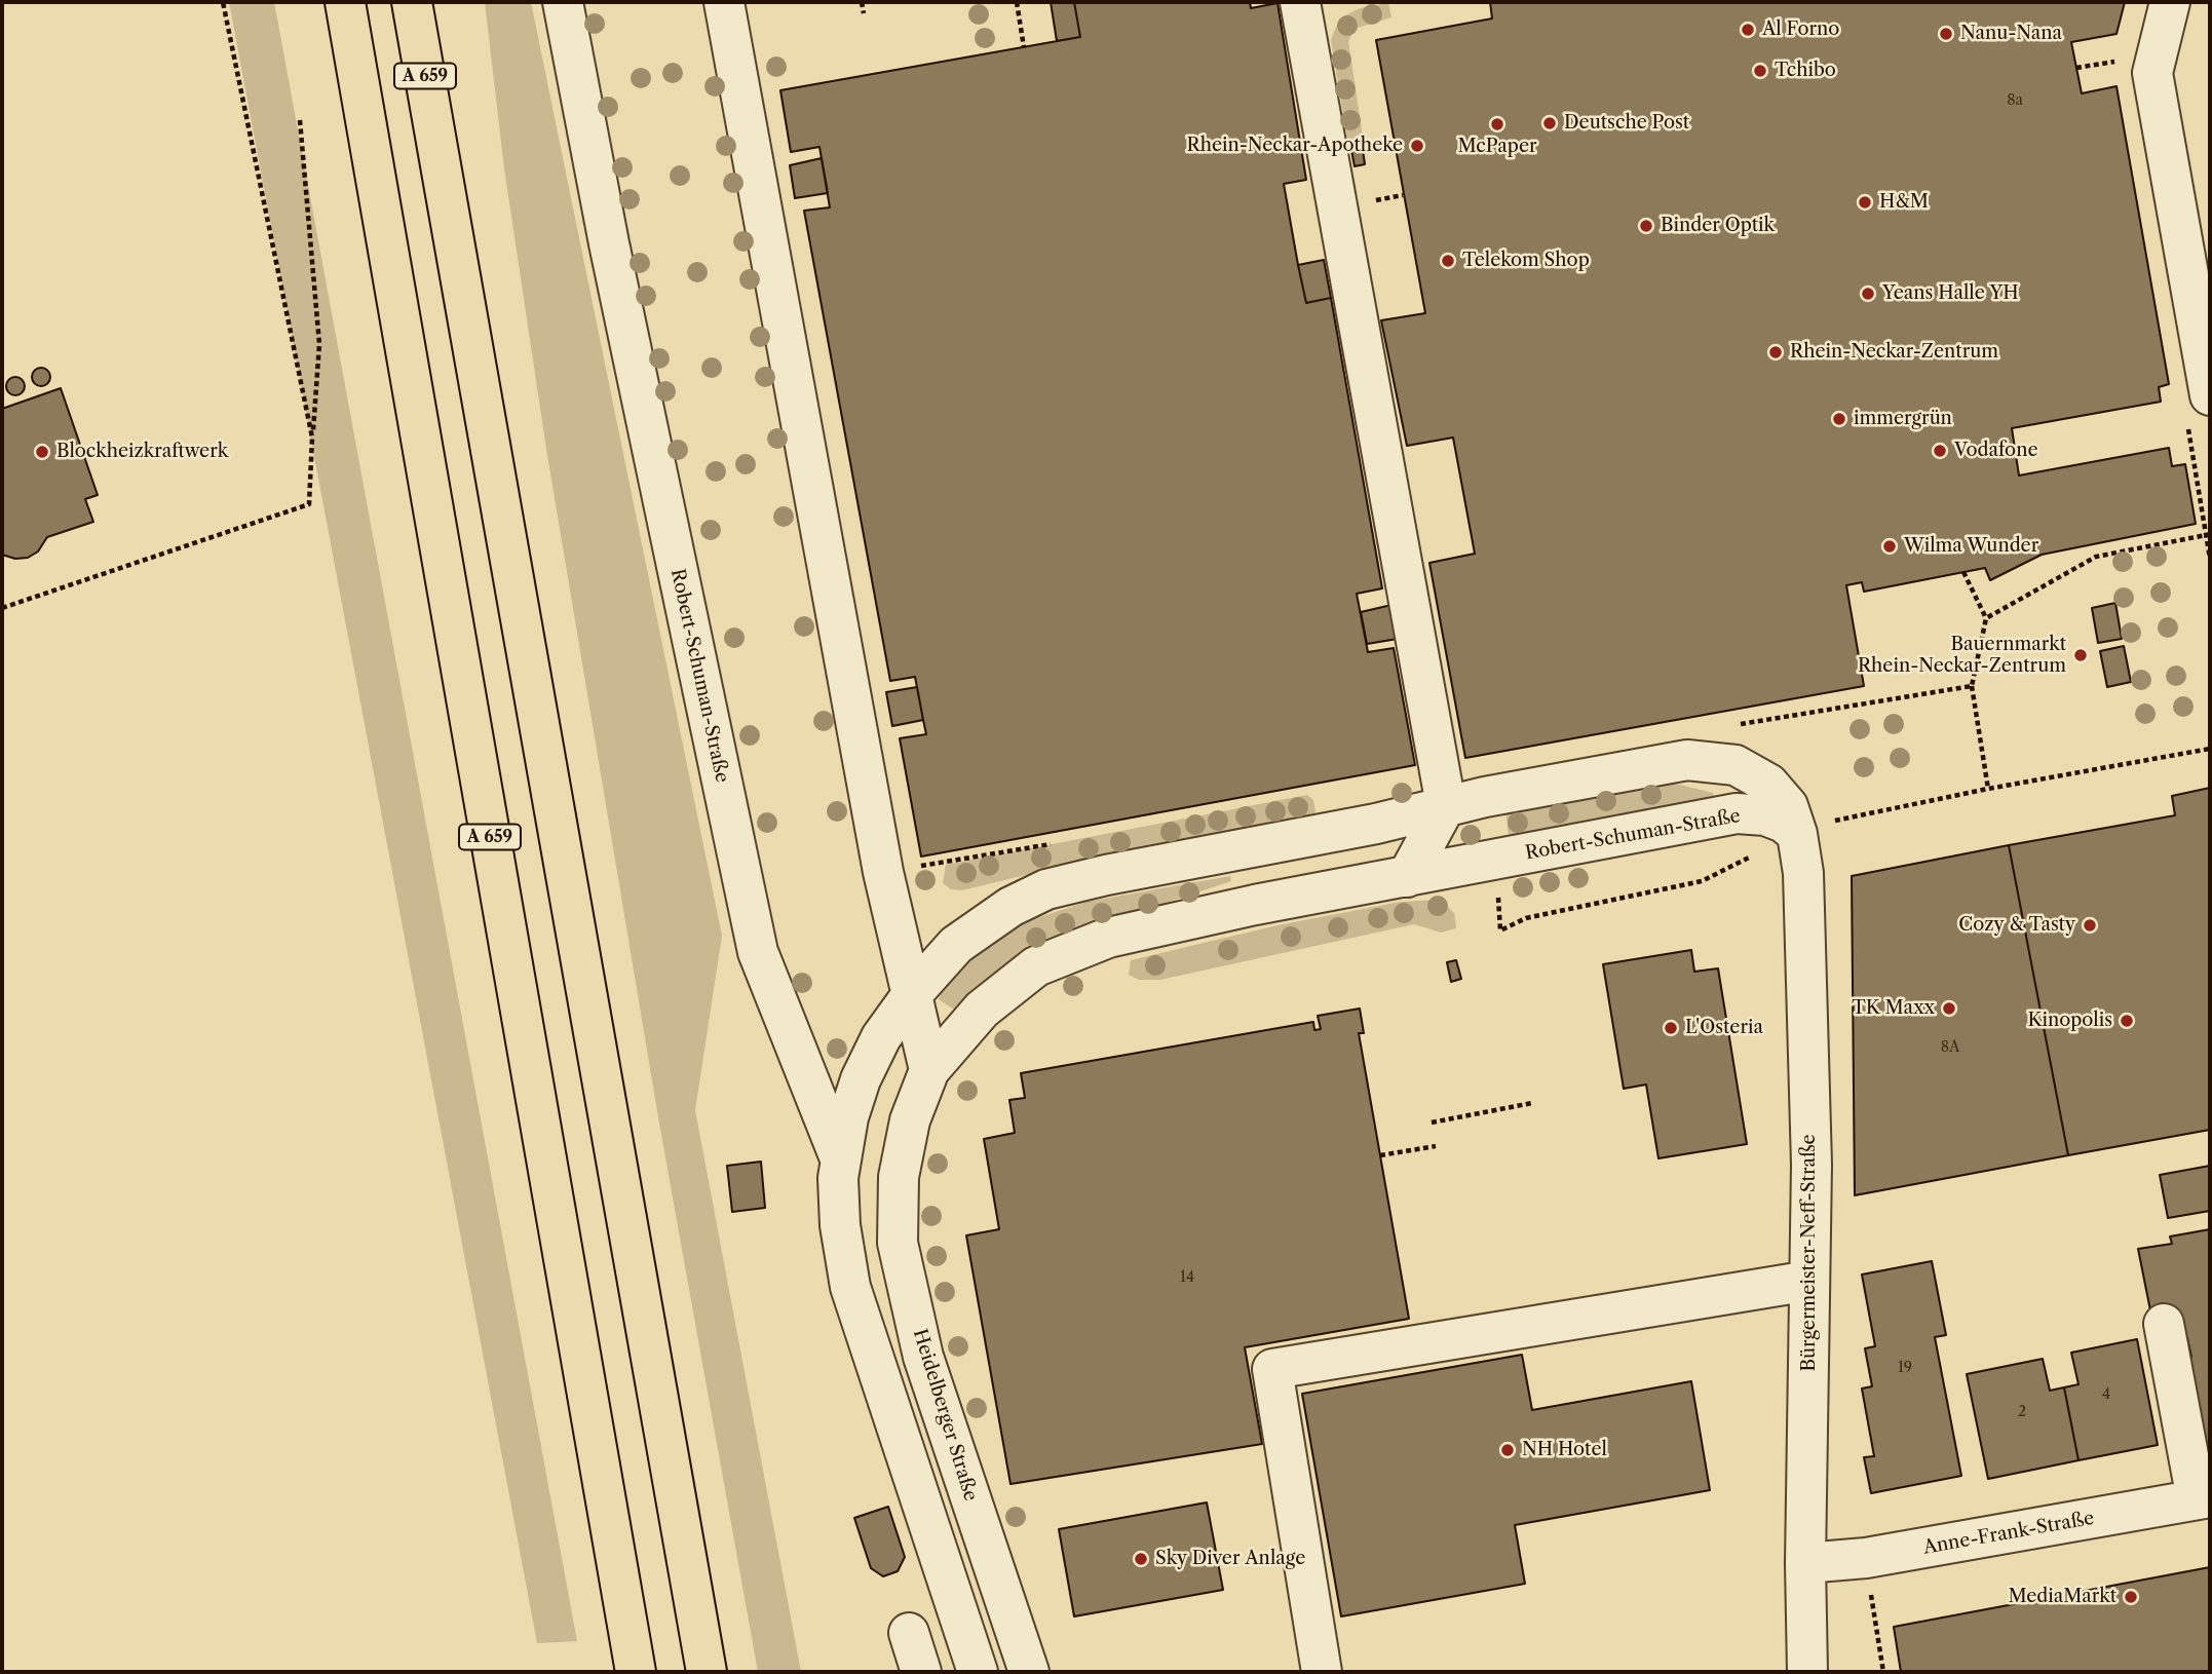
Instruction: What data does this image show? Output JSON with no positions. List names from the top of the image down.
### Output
{
  "streets": {
    "highway": ["A 659"],
    "street": [
      "Robert-Schuman-Straße",
      "Bürgermeister-Neff-Straße",
      "Heidelberger Straße",
      "Anne-Frank-Straße"
    ]
  },
  "crossings": [
    ["Robert-Schuman-Straße", "Bürgermeister-Neff-Straße"],
    ["Robert-Schuman-Straße", "Heidelberger Straße"],
    ["Bürgermeister-Neff-Straße", "Anne-Frank-Straße"]
  ],
  "places": [
    "Al Forno",
    "Nanu-Nana",
    "Tchibo",
    "Deutsche Post",
    "McPaper",
    "Rhein-Neckar-Apotheke",
    "H&M",
    "Binder Optik",
    "Telekom Shop",
    "Yeans Halle YH",
    "Rhein-Neckar-Zentrum",
    "immergrün",
    "Vodafone",
    "Blockheizkraftwerk",
    "Wilma Wunder",
    "Bauernmarkt Rhein-Neckar-Zentrum",
    "Cozy & Tasty",
    "TK Maxx",
    "Kinopolis",
    "L'Osteria",
    "NH Hotel",
    "Sky Diver Anlage",
    "MediaMarkt"
  ],
  "house_numbers": [
    "8a",
    "8A",
    "14",
    "19",
    "4",
    "2"
  ]
}
